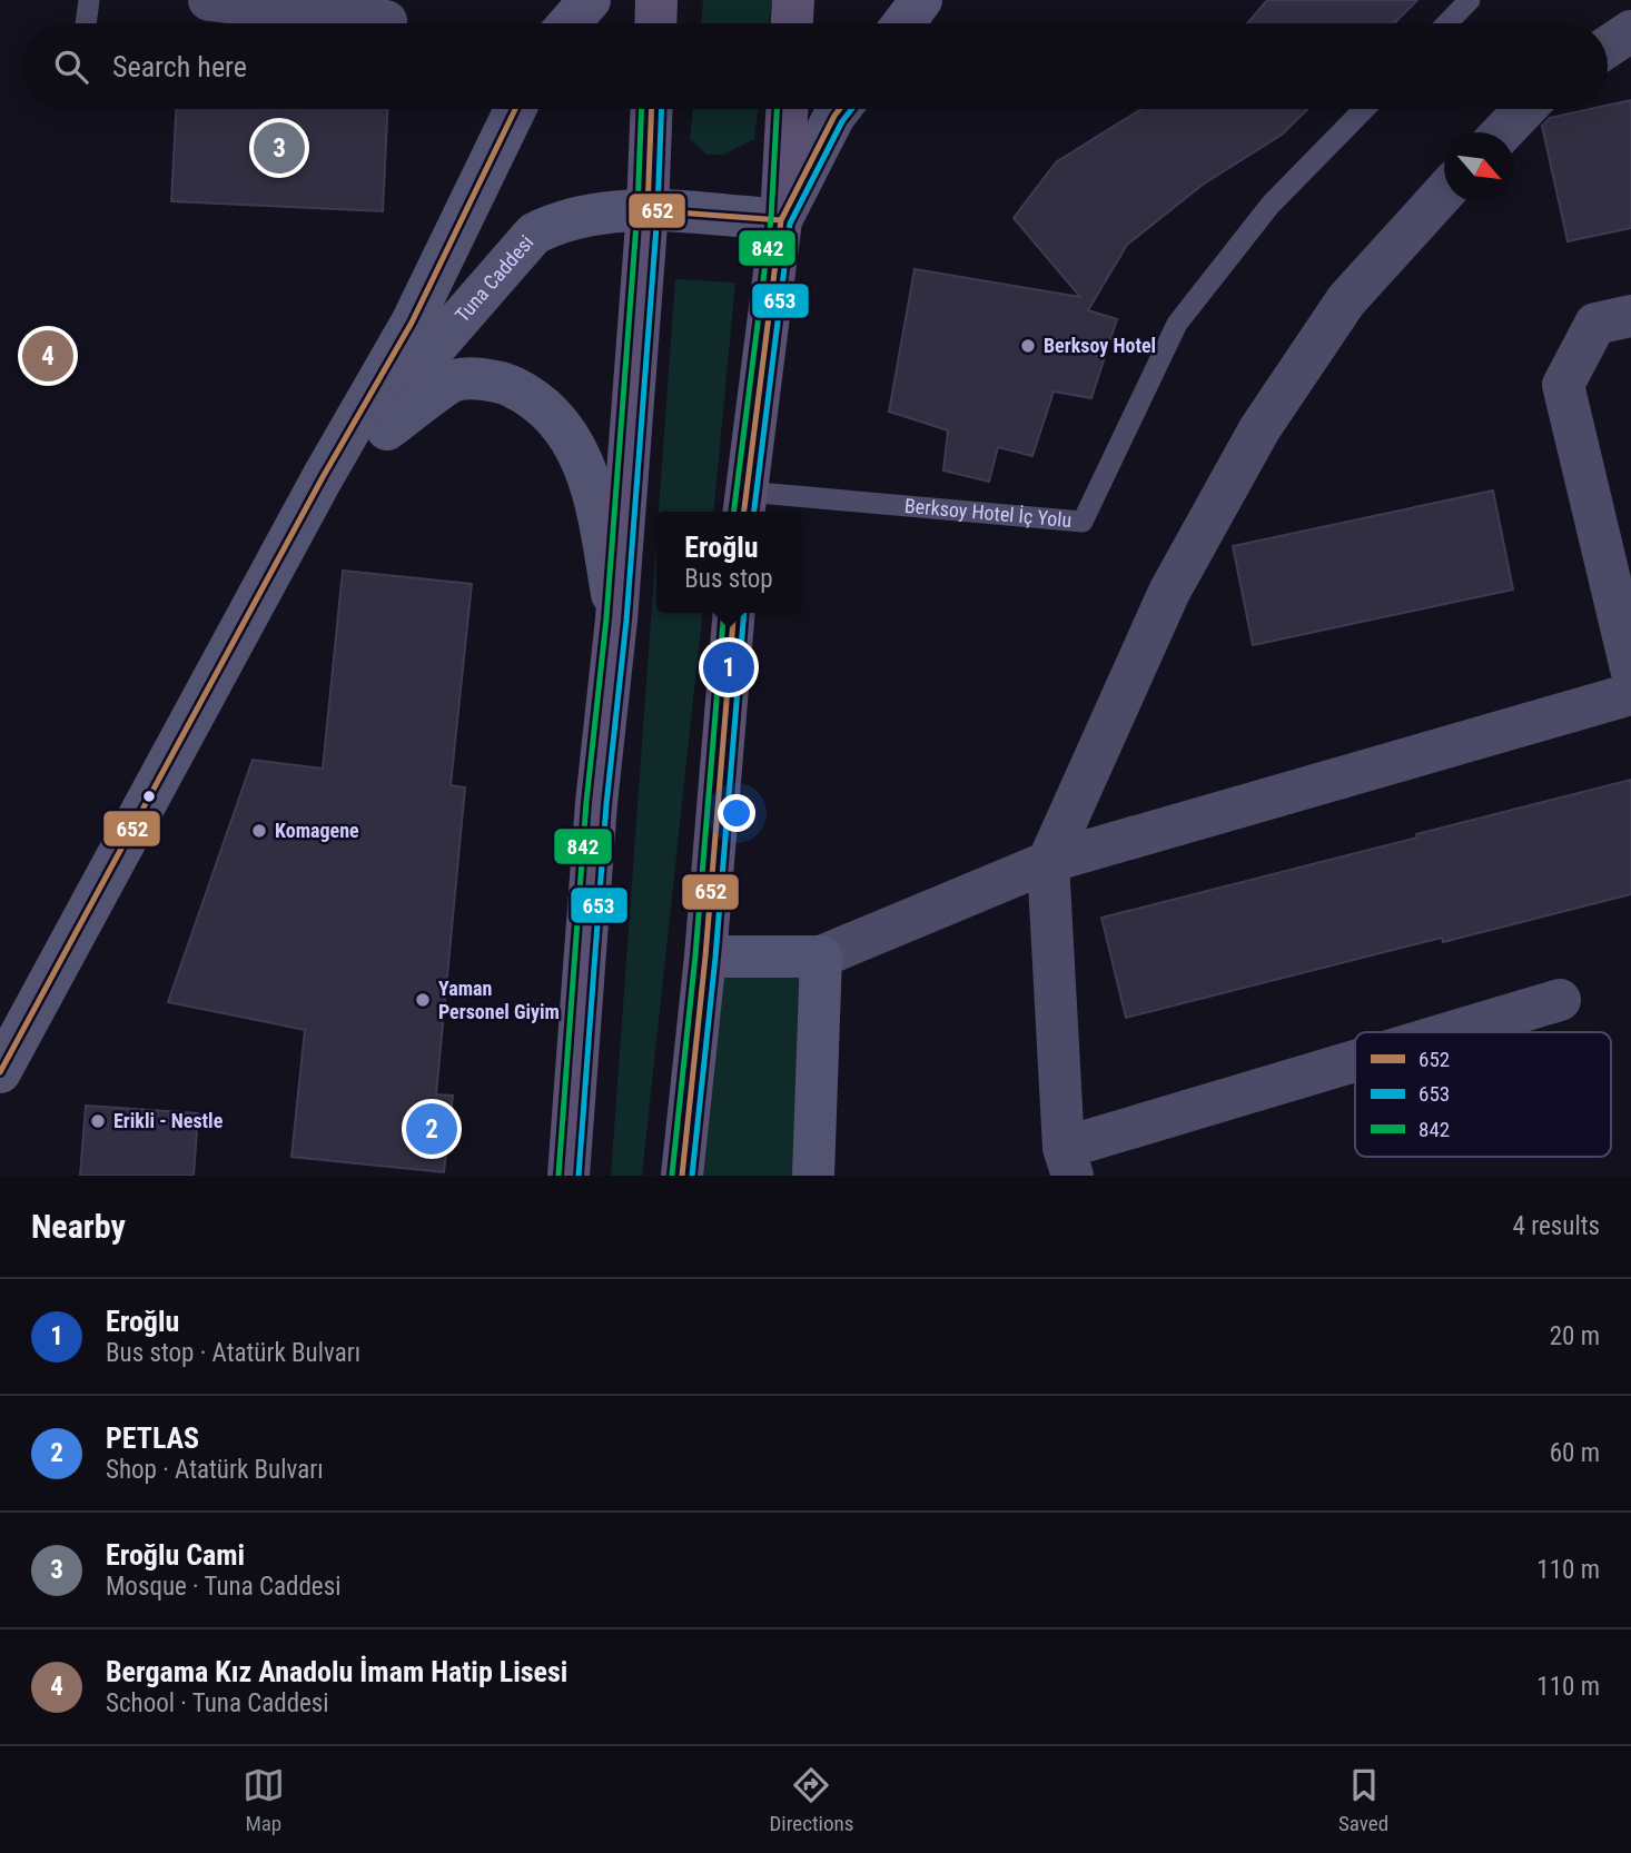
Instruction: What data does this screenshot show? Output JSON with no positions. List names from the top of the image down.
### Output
{
  "streets": {
    "main road": ["Tuna Caddesi"],
    "lane": ["Berksoy Hotel İç Yolu"]
  },
  "places": [
    "Berksoy Hotel",
    "Komagene",
    "Yaman Personel Giyim",
    "Erikli - Nestle"
  ],
  "lines": ["transit line 652", "transit line 653", "transit line 842"],
  "legend": ["652", "653", "842"],
  "north": "bottom right",
  "page": {
    "search": "Search here",
    "pins": [
      "3",
      "4",
      "1",
      "2"
    ],
    "popup": ["Eroğlu", "Bus stop"],
    "heading": ["Nearby", "4 results"],
    "list": [
      {
        "mark": "1",
        "name": "Eroğlu",
        "note": "Bus stop · Atatürk Bulvarı",
        "value": "20 m"
      },
      {
        "mark": "2",
        "name": "PETLAS",
        "note": "Shop · Atatürk Bulvarı",
        "value": "60 m"
      },
      {
        "mark": "3",
        "name": "Eroğlu Cami",
        "note": "Mosque · Tuna Caddesi",
        "value": "110 m"
      },
      {
        "mark": "4",
        "name": "Bergama Kız Anadolu İmam Hatip Lisesi",
        "note": "School · Tuna Caddesi",
        "value": "110 m"
      }
    ],
    "nav": ["Map", "Directions", "Saved"]
  }
}
